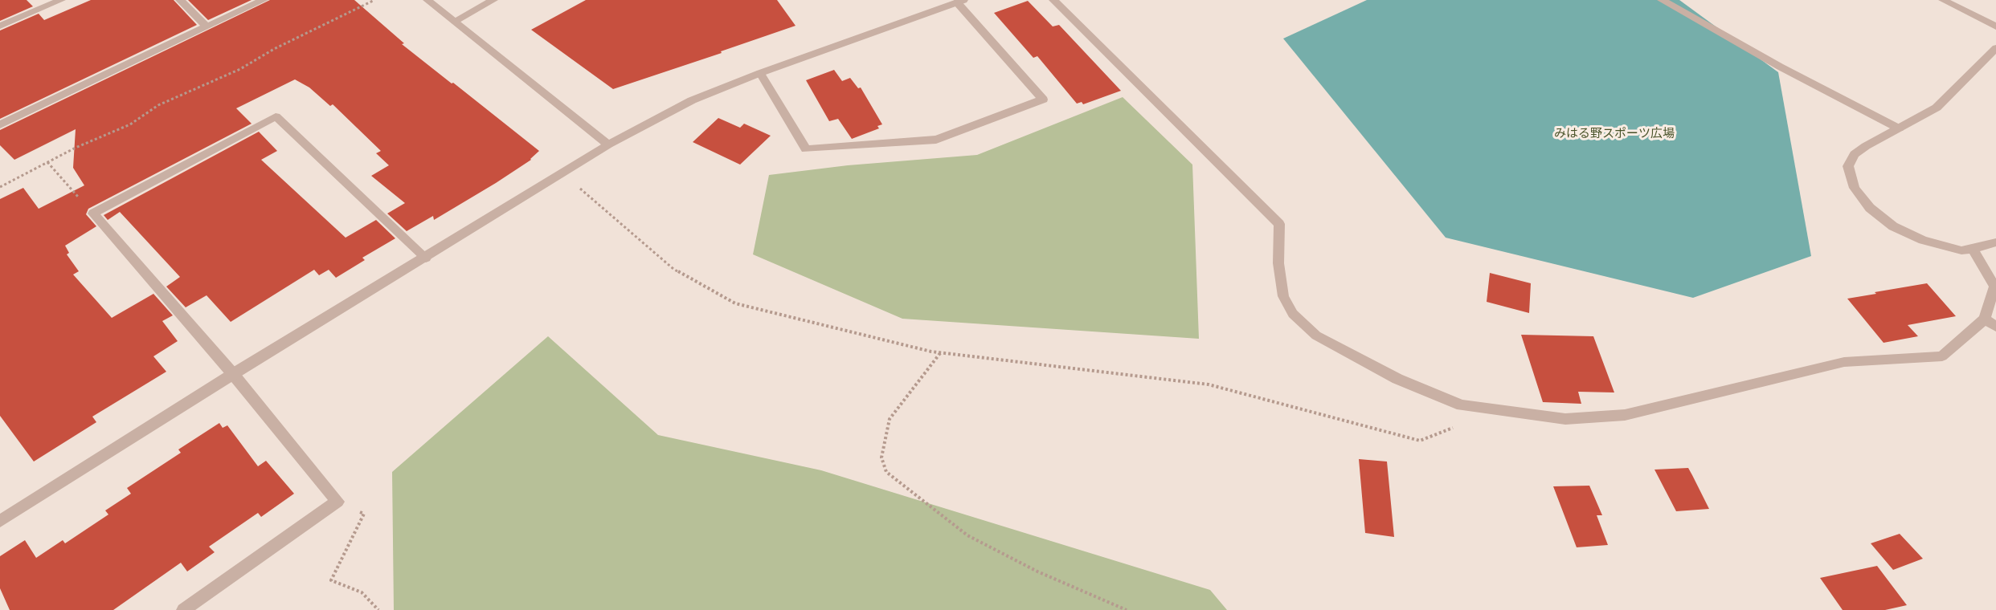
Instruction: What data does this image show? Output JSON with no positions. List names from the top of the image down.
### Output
{
  "parks": ["みはる野スポーツ広場"]
}
